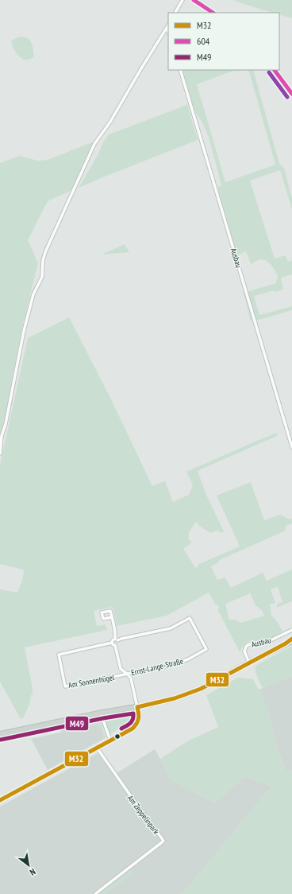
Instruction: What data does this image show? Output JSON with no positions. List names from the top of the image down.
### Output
{
  "streets": {
    "street": [
      "Ausbau",
      "Ernst-Lange-Straße",
      "Am Sonnenhügel",
      "Am Zeppelinpark"
    ]
  },
  "crossings": [
    ["Ernst-Lange-Straße", "Am Sonnenhügel"]
  ],
  "lines": ["transit line 604", "transit line M32", "transit line M49"],
  "legend": ["M32", "604", "M49"],
  "north": "bottom right"
}
